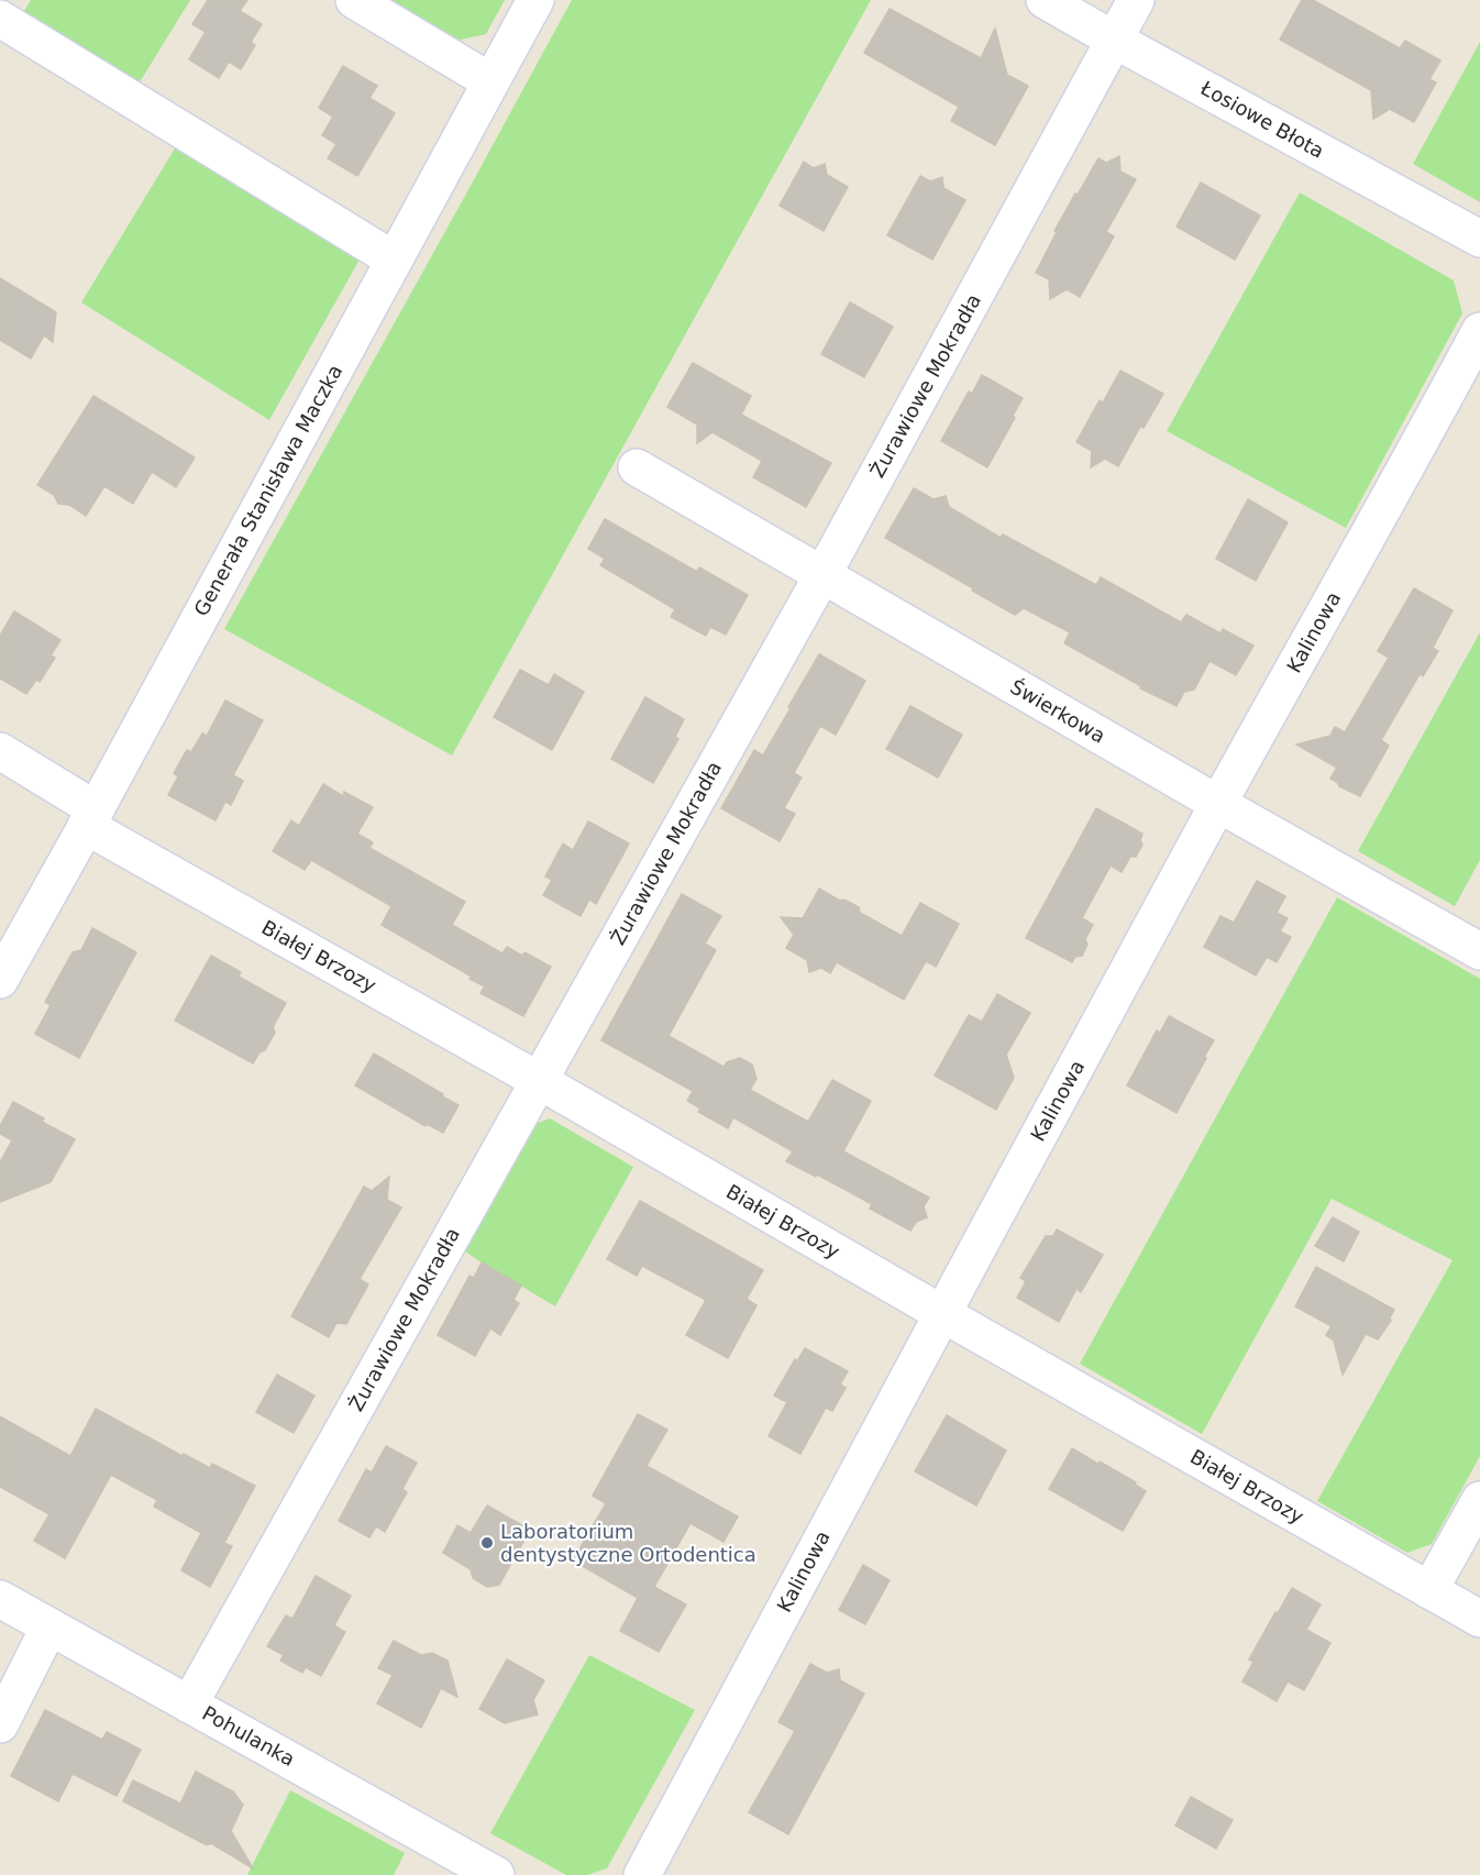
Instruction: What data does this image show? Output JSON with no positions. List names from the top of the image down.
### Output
{
  "streets": {
    "street": [
      "Łosiowe Błota",
      "Żurawiowe Mokradła",
      "Generała Stanisława Maczka",
      "Kalinowa",
      "Świerkowa",
      "Białej Brzozy",
      "Pohulanka"
    ]
  },
  "crossings": [
    ["Łosiowe Błota", "Żurawiowe Mokradła"],
    ["Żurawiowe Mokradła", "Świerkowa"],
    ["Żurawiowe Mokradła", "Białej Brzozy"],
    ["Żurawiowe Mokradła", "Pohulanka"],
    ["Generała Stanisława Maczka", "Białej Brzozy"],
    ["Kalinowa", "Świerkowa"],
    ["Kalinowa", "Białej Brzozy"]
  ],
  "places": ["Laboratorium dentystyczne Ortodentica"]
}
